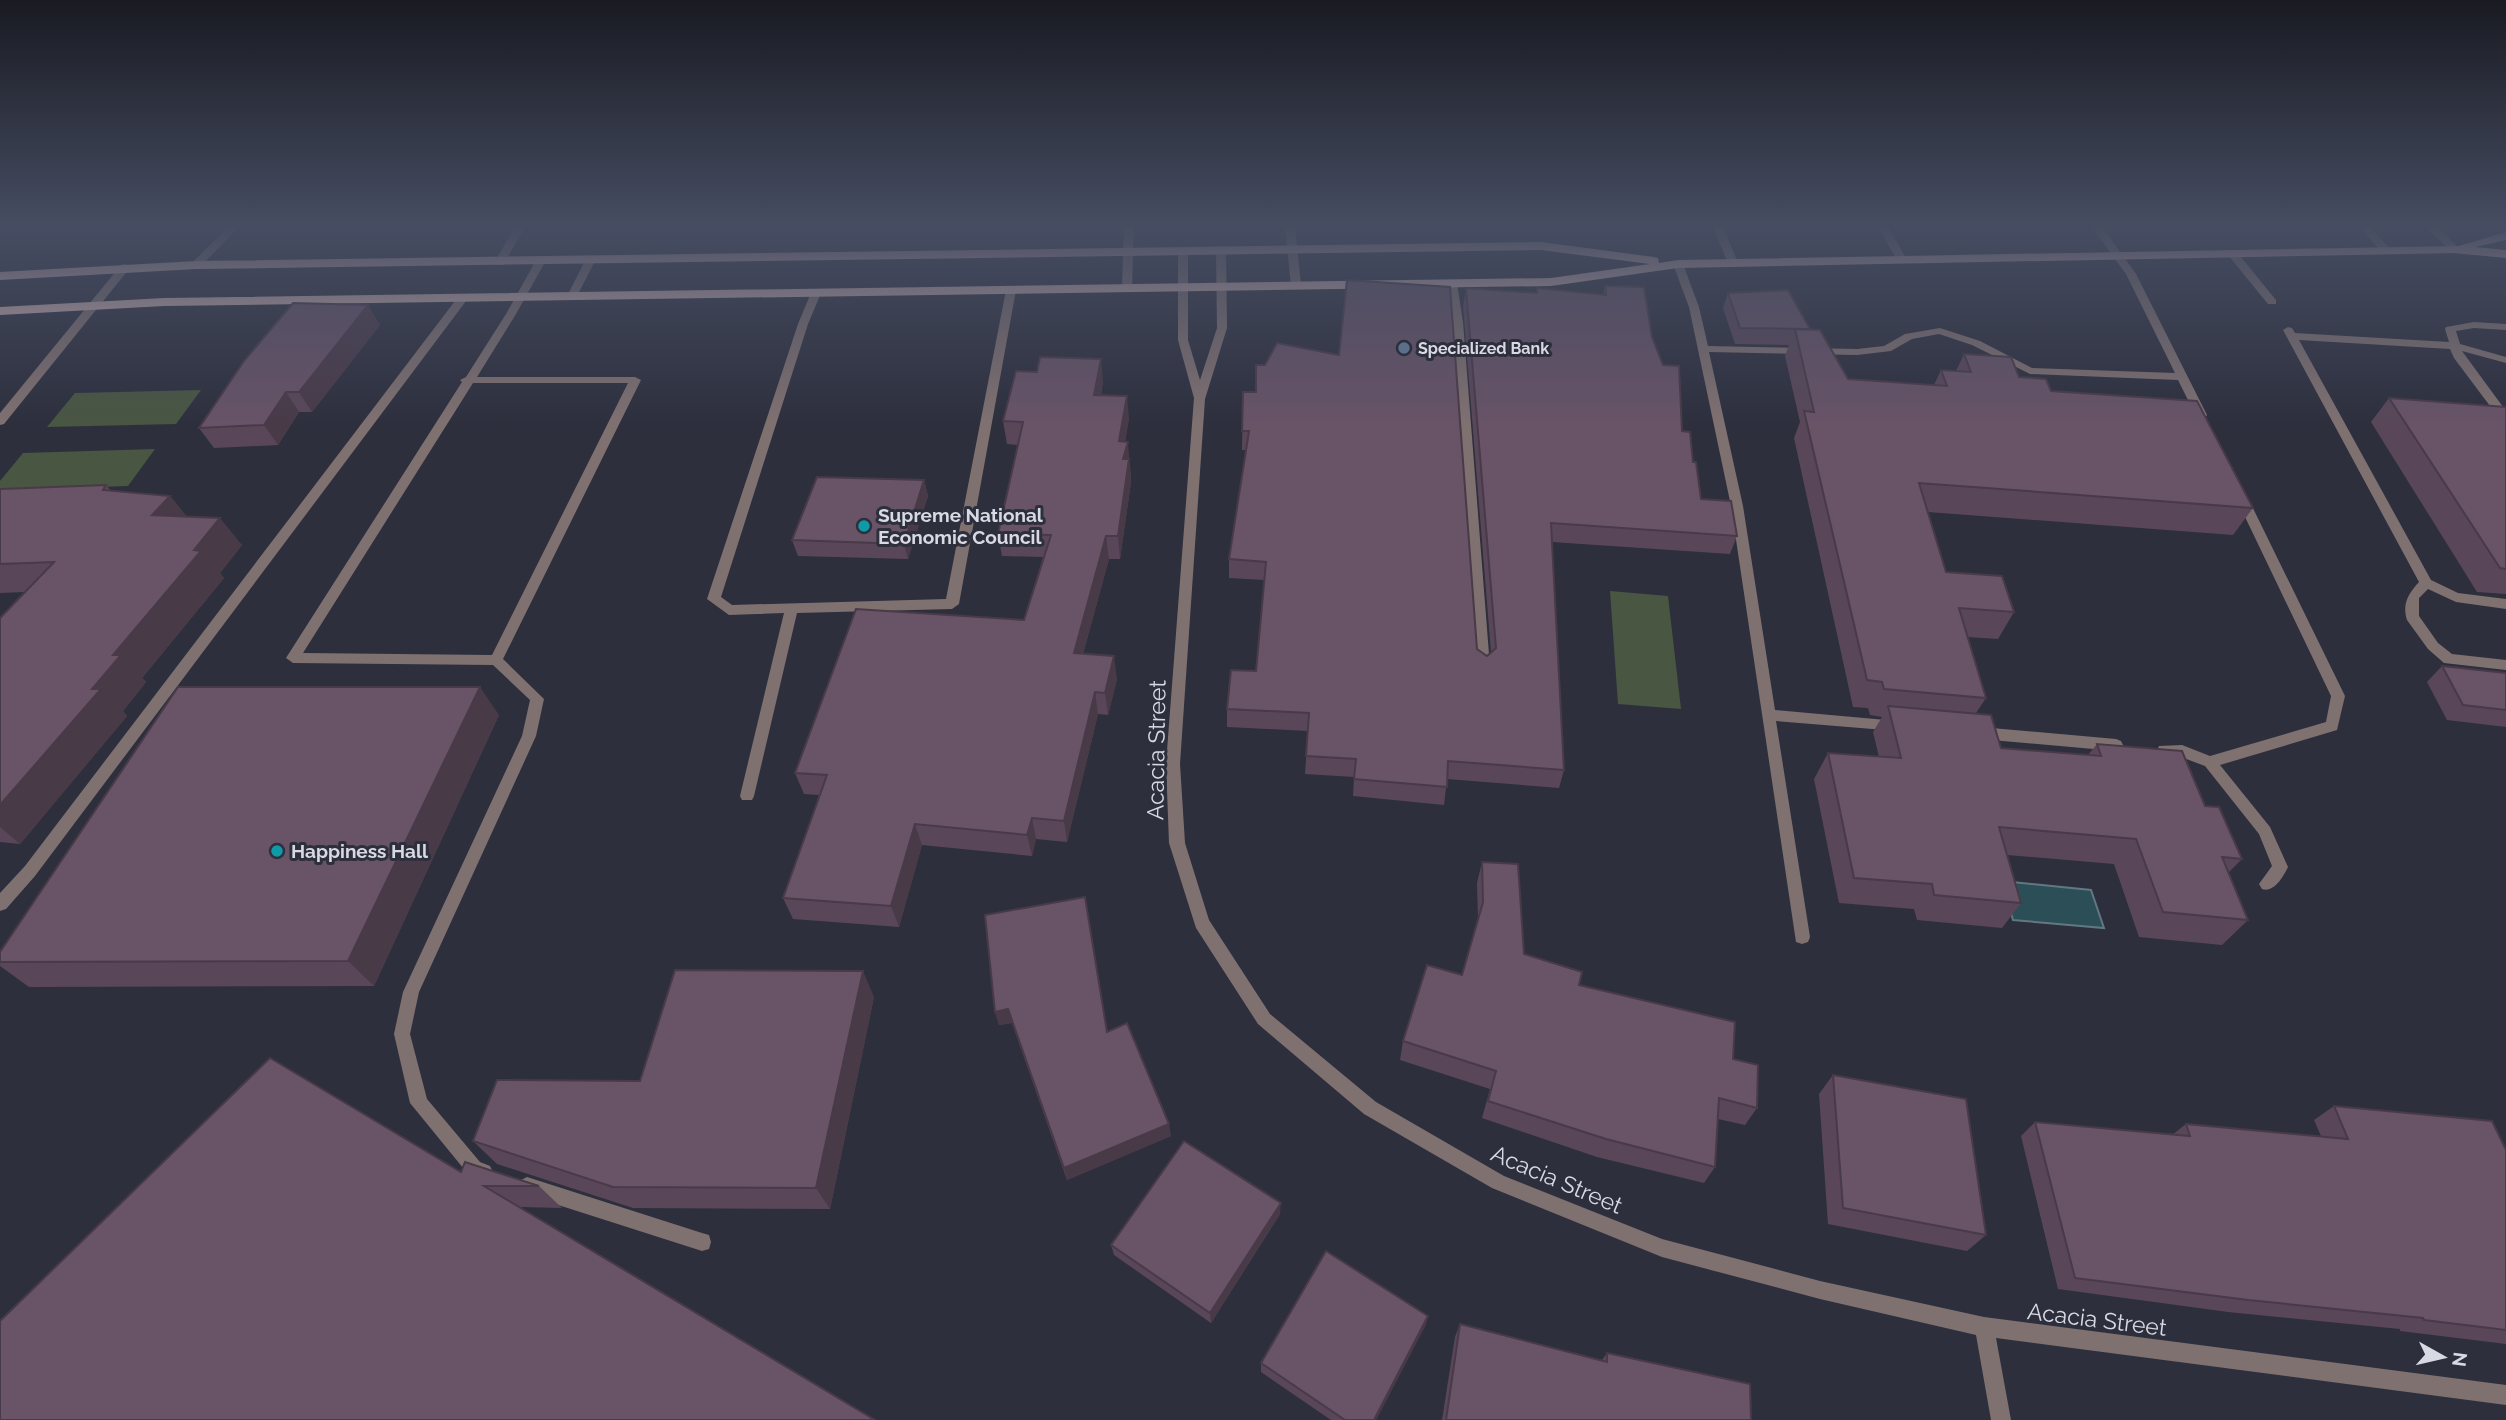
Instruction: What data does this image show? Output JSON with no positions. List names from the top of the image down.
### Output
{
  "streets": {
    "street": ["Acacia Street"]
  },
  "places": ["Specialized Bank", "Supreme National Economic Council", "Happiness Hall"],
  "north": "right"
}
